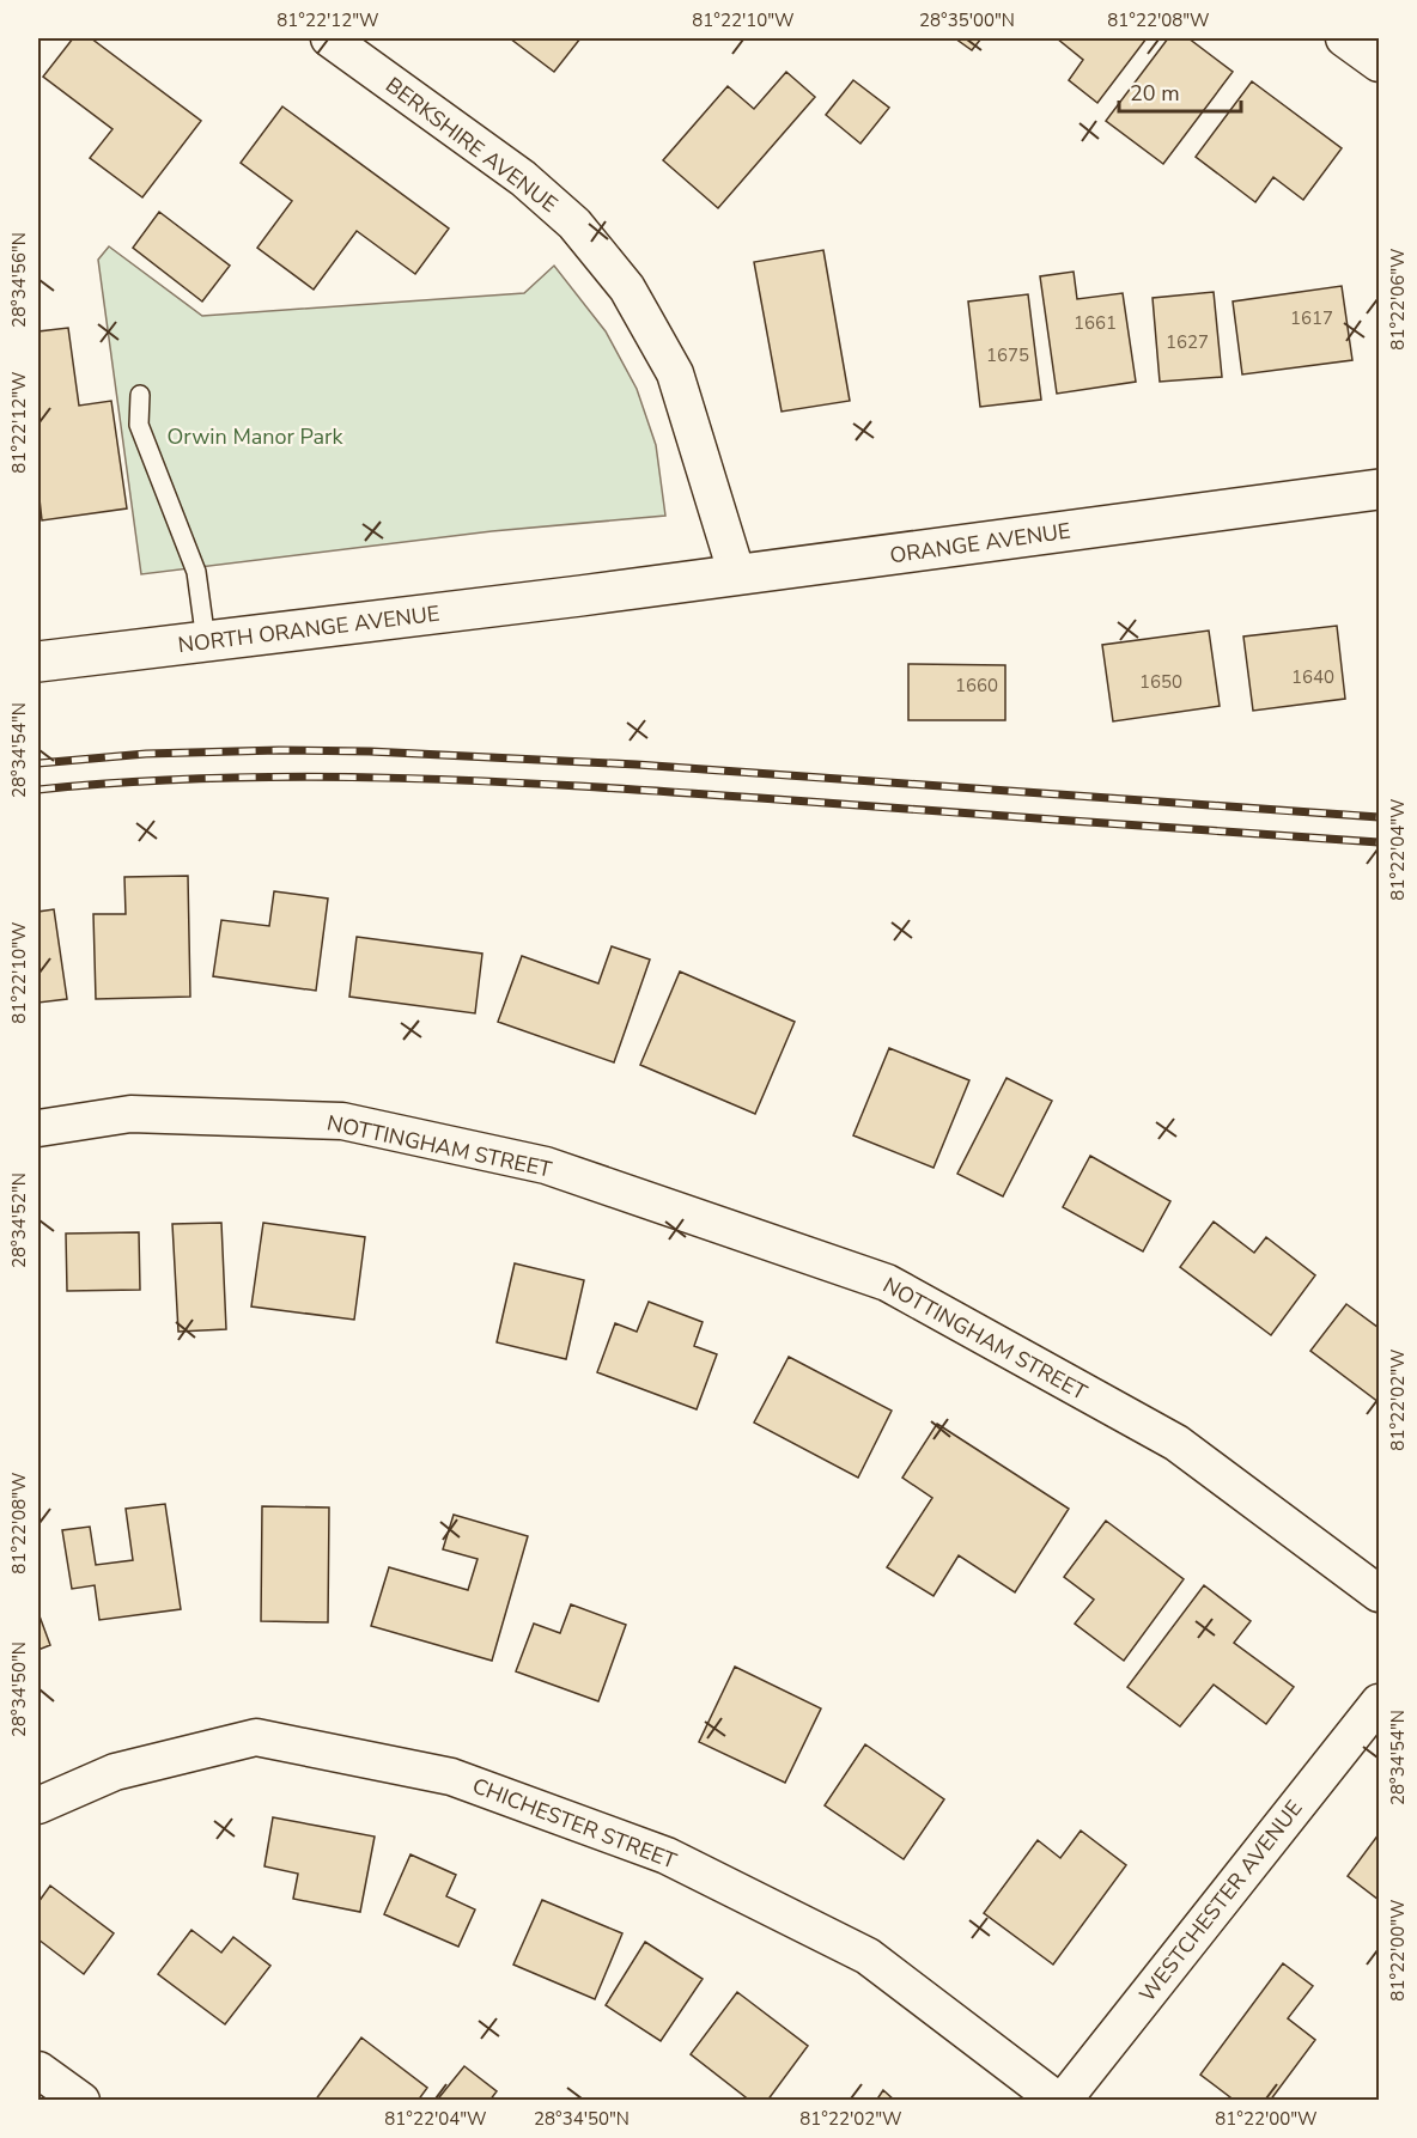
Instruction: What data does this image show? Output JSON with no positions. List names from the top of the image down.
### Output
{
  "streets": {
    "main road": ["ORANGE AVENUE", "NORTH ORANGE AVENUE"],
    "street": [
      "BERKSHIRE AVENUE",
      "NOTTINGHAM STREET",
      "CHICHESTER STREET",
      "WESTCHESTER AVENUE"
    ]
  },
  "crossings": [
    ["BERKSHIRE AVENUE", "ORANGE AVENUE"],
    ["ORANGE AVENUE", "NORTH ORANGE AVENUE"]
  ],
  "parks": ["Orwin Manor Park"],
  "house_numbers": [
    "1617",
    "1661",
    "1627",
    "1675",
    "1640",
    "1650",
    "1660"
  ],
  "scale_bar": "20 m",
  "coordinates": [
    "81°22'12\"W",
    "81°22'10\"W",
    "28°35'00\"N",
    "81°22'08\"W",
    "28°34'56\"N",
    "81°22'06\"W",
    "28°34'54\"N",
    "81°22'04\"W",
    "28°34'52\"N",
    "81°22'02\"W",
    "28°34'50\"N",
    "81°22'00\"W"
  ]
}
